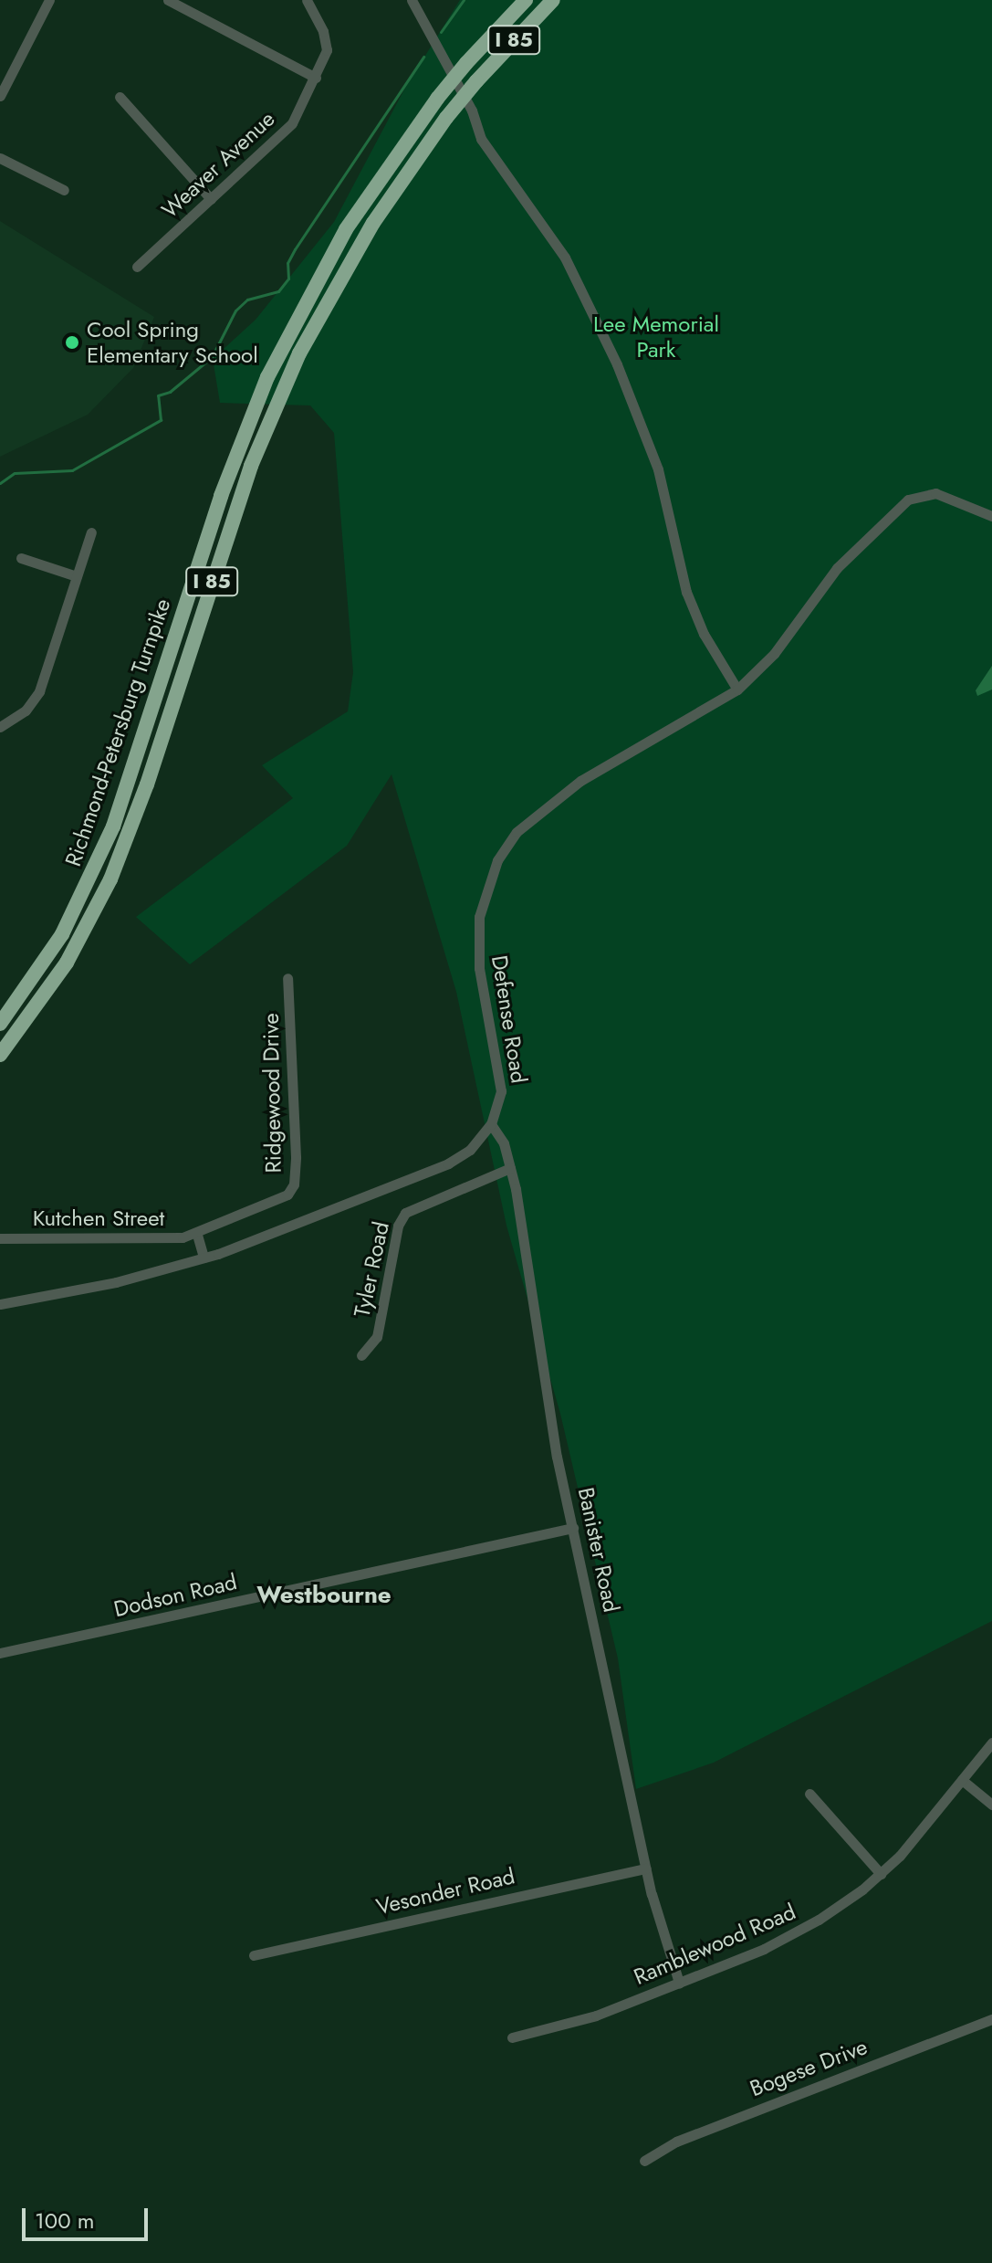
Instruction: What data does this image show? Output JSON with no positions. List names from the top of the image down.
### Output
{
  "streets": {
    "highway": ["I 85", "Richmond-Petersburg Turnpike"],
    "street": [
      "Weaver Avenue",
      "Defense Road",
      "Ridgewood Drive",
      "Kutchen Street",
      "Tyler Road",
      "Banister Road",
      "Dodson Road",
      "Vesonder Road",
      "Ramblewood Road",
      "Bogese Drive"
    ]
  },
  "crossings": [
    ["Defense Road", "Banister Road"],
    ["Ridgewood Drive", "Kutchen Street"],
    ["Tyler Road", "Banister Road"],
    ["Banister Road", "Dodson Road"],
    ["Banister Road", "Vesonder Road"],
    ["Banister Road", "Ramblewood Road"]
  ],
  "districts": ["Westbourne"],
  "parks": ["Lee Memorial Park"],
  "places": ["Cool Spring Elementary School"],
  "scale_bar": "100 m"
}
